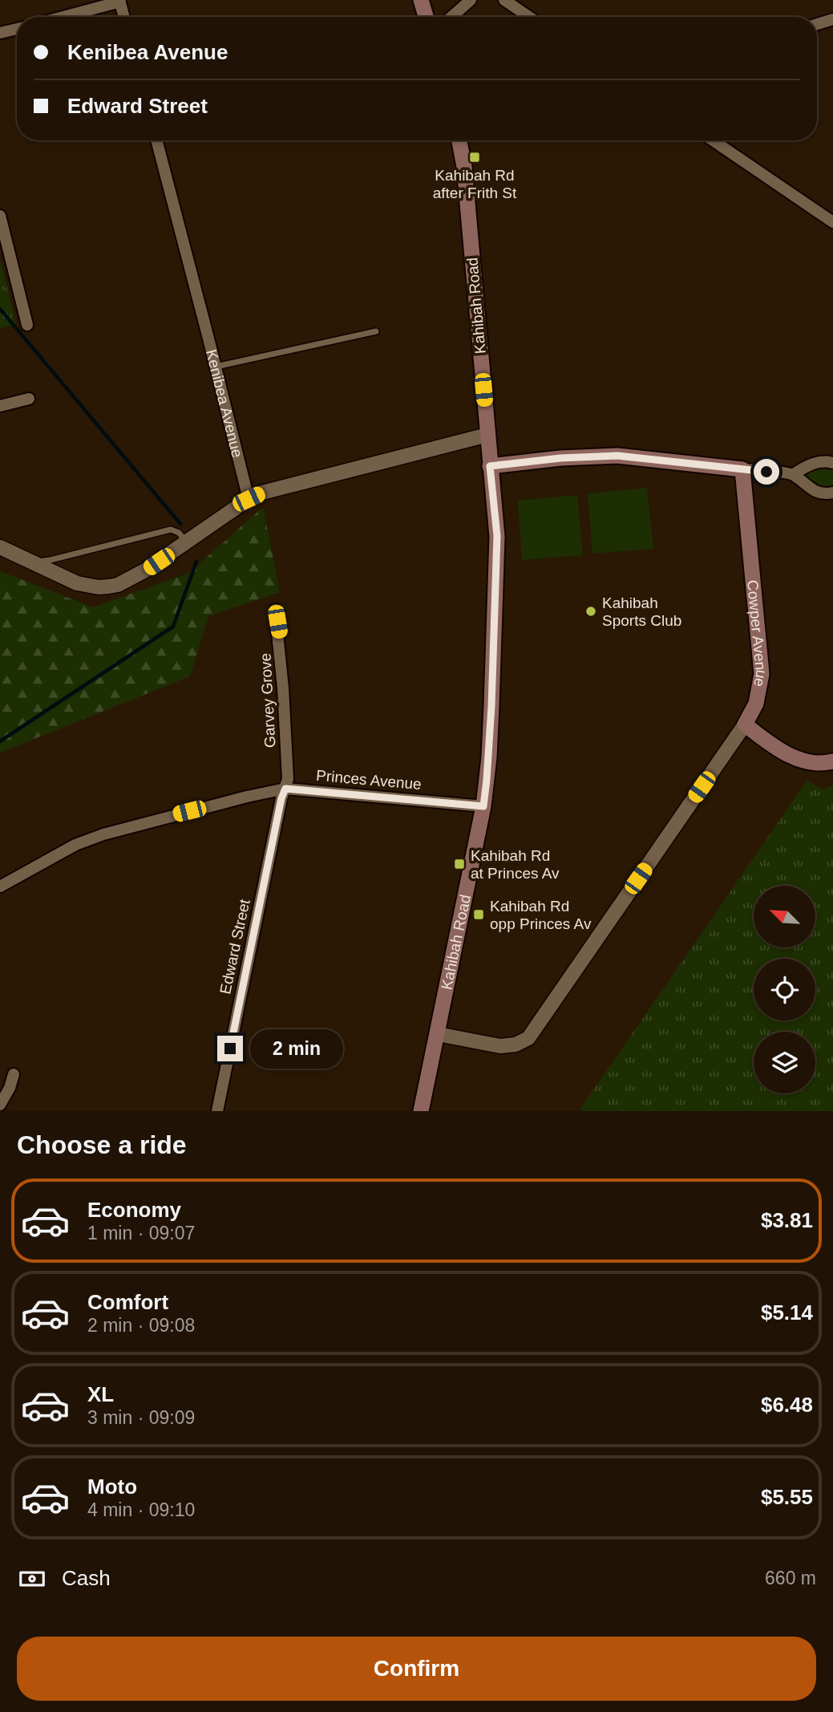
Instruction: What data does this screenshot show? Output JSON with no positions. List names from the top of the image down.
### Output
{
  "streets": {
    "main road": ["Kahibah Road", "Cowper Avenue"],
    "street": [
      "Kenibea Avenue",
      "Garvey Grove",
      "Princes Avenue",
      "Edward Street"
    ]
  },
  "crossings": [
    ["Kahibah Road", "Cowper Avenue"],
    ["Kahibah Road", "Princes Avenue"],
    ["Garvey Grove", "Princes Avenue"],
    ["Garvey Grove", "Edward Street"],
    ["Princes Avenue", "Edward Street"]
  ],
  "places": {
    "transit": ["Kahibah Rd after Frith St", "Kahibah Rd at Princes Av", "Kahibah Rd opp Princes Av"],
    "other": ["Kahibah Sports Club"]
  },
  "north": "top left",
  "page": {
    "banner": ["Kenibea Avenue", "Edward Street"],
    "bubble": "2 min",
    "heading": "Choose a ride",
    "list": [
      {
        "name": "Economy",
        "note": "1 min · 09:07",
        "value": "$3.81"
      },
      {
        "name": "Comfort",
        "note": "2 min · 09:08",
        "value": "$5.14"
      },
      {
        "name": "XL",
        "note": "3 min · 09:09",
        "value": "$6.48"
      },
      {
        "name": "Moto",
        "note": "4 min · 09:10",
        "value": "$5.55"
      }
    ],
    "pay": ["Cash", "660 m"],
    "buttons": "Confirm"
  }
}
